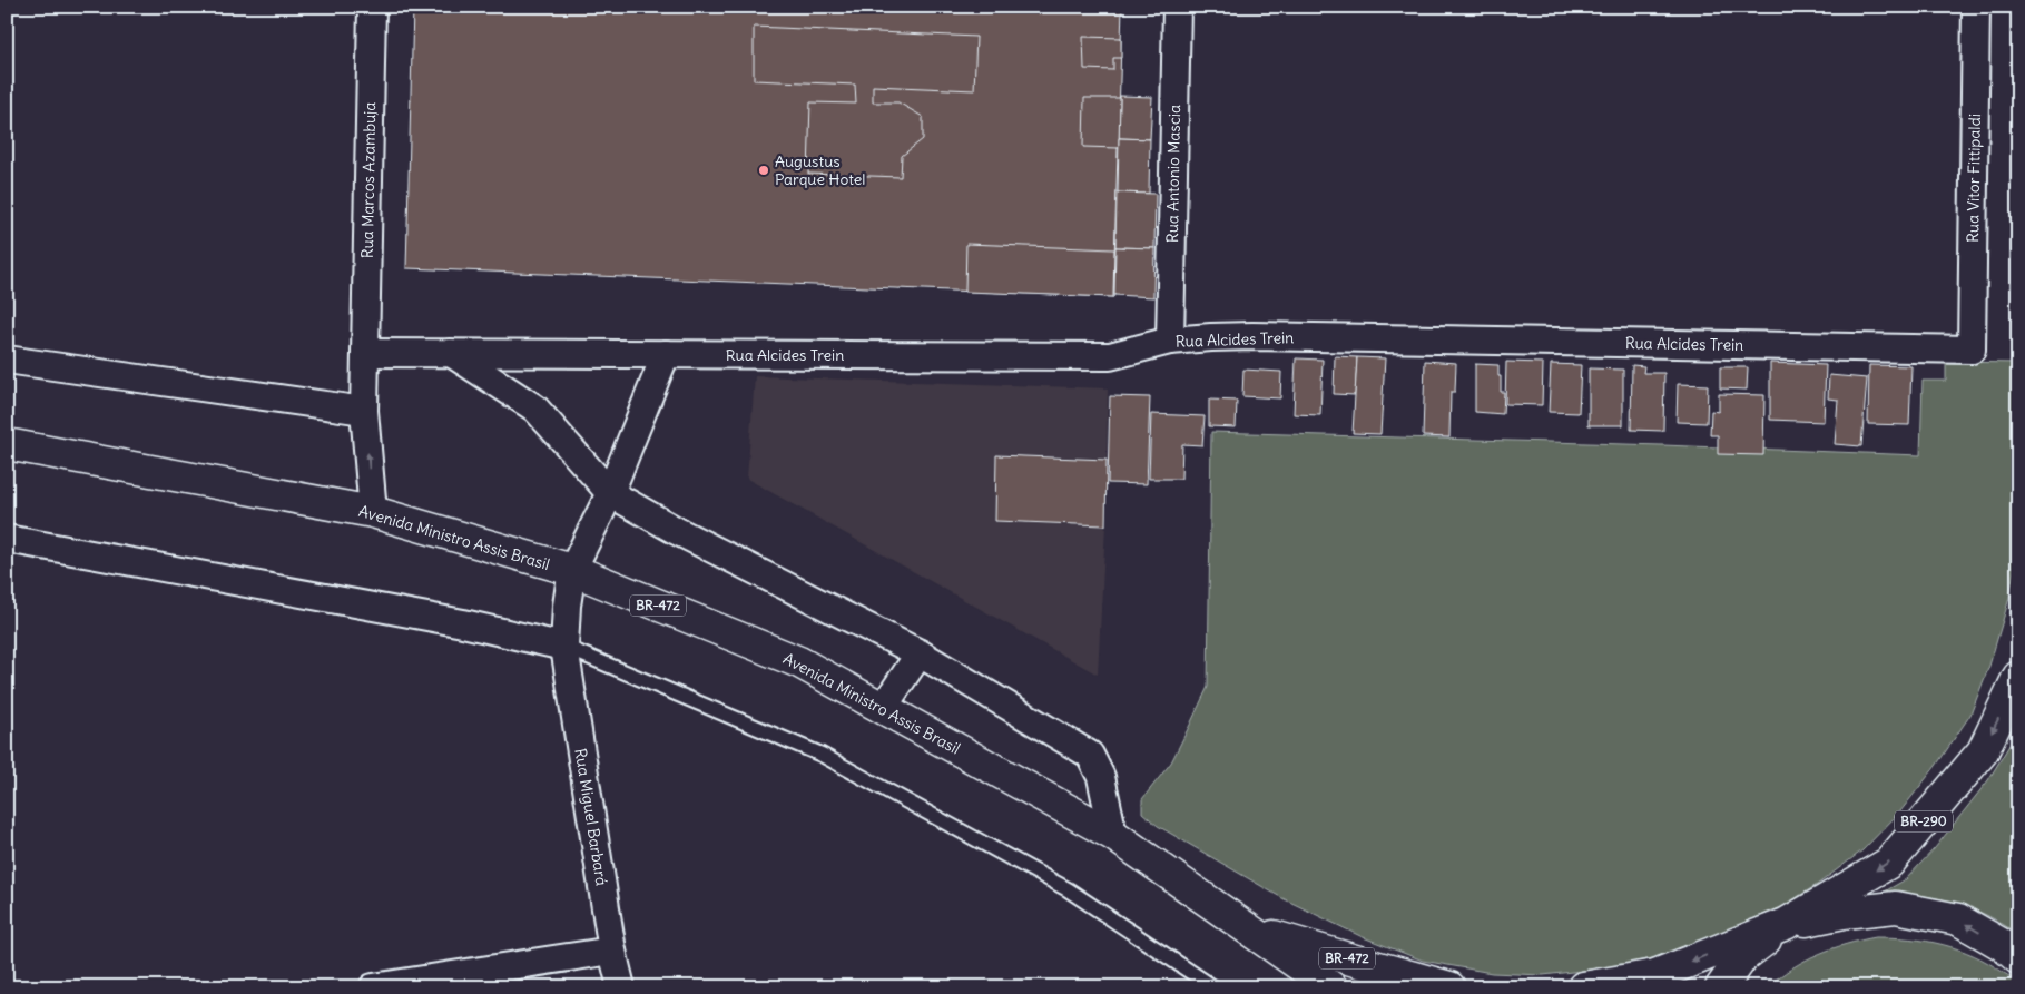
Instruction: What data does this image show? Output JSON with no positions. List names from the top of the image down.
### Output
{
  "streets": {
    "highway": ["Avenida Ministro Assis Brasil", "BR-472", "BR-290"],
    "street": [
      "Rua Antonio Mascia",
      "Rua Vitor Fittipaldi",
      "Rua Marcos Azambuja",
      "Rua Alcides Trein",
      "Rua Miguel Barbará"
    ]
  },
  "crossings": [
    ["Rua Antonio Mascia", "Rua Alcides Trein"],
    ["Rua Vitor Fittipaldi", "Rua Alcides Trein"],
    ["Rua Marcos Azambuja", "Rua Alcides Trein"],
    ["Rua Marcos Azambuja", "Avenida Ministro Assis Brasil"],
    ["Rua Alcides Trein", "Rua Miguel Barbará"],
    ["Avenida Ministro Assis Brasil", "BR-472"],
    ["Avenida Ministro Assis Brasil", "Rua Miguel Barbará"]
  ],
  "places": ["Augustus Parque Hotel"]
}
